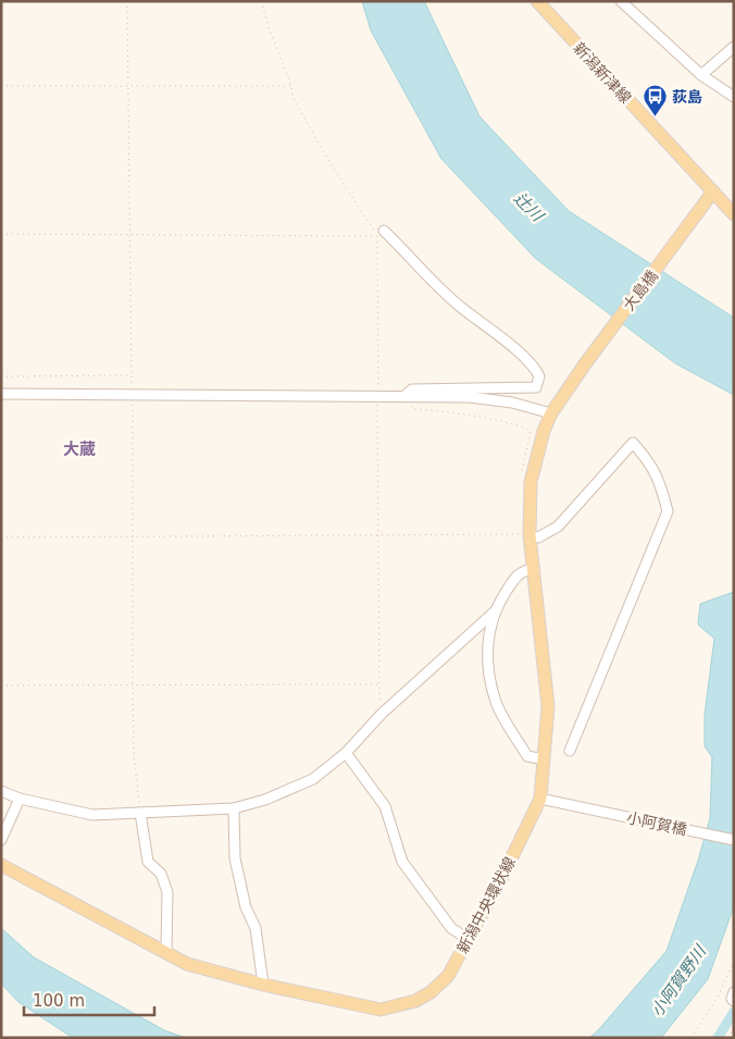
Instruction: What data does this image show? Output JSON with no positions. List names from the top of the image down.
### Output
{
  "streets": {
    "main road": ["新潟新津線", "大島橋", "新潟中央環状線"],
    "street": ["小阿賀橋"]
  },
  "crossings": [
    ["新潟新津線", "大島橋"],
    ["大島橋", "新潟中央環状線"],
    ["小阿賀橋", "新潟中央環状線"]
  ],
  "districts": ["大蔵"],
  "water": ["辻川", "小阿賀野川"],
  "places": {
    "bus stop": ["荻島"]
  },
  "scale_bar": "100 m"
}
